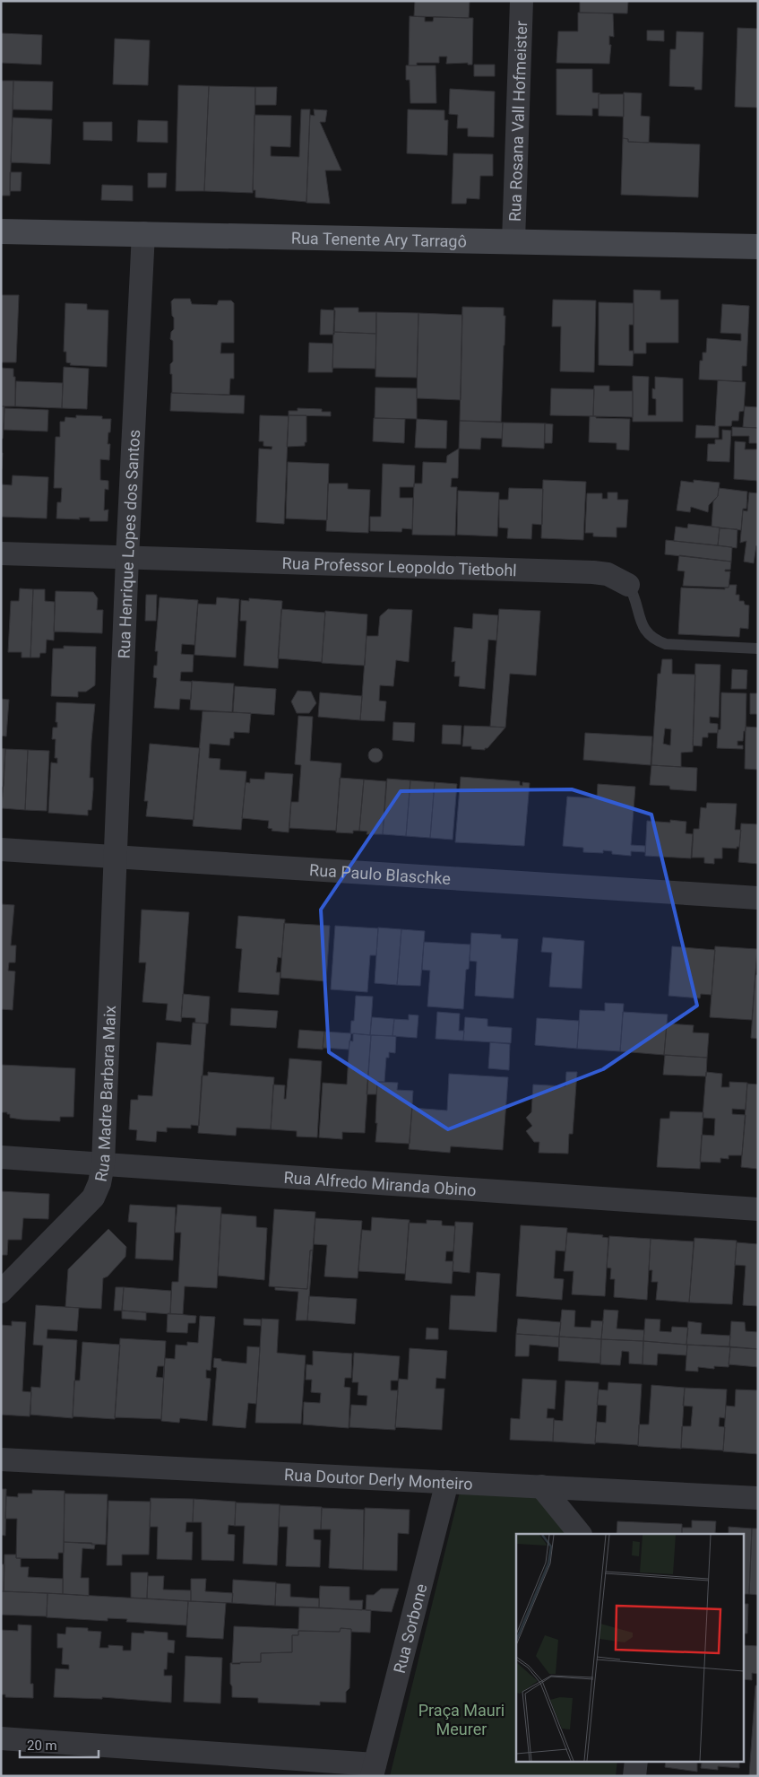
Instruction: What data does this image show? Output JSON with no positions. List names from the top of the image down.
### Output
{
  "streets": {
    "main road": ["Rua Tenente Ary Tarragô"],
    "street": [
      "Rua Rosana Vall Hofmeister",
      "Rua Henrique Lopes dos Santos",
      "Rua Professor Leopoldo Tietbohl",
      "Rua Paulo Blaschke",
      "Rua Madre Barbara Maix",
      "Rua Alfredo Miranda Obino",
      "Rua Doutor Derly Monteiro",
      "Rua Sorbone"
    ]
  },
  "crossings": [
    ["Rua Rosana Vall Hofmeister", "Rua Tenente Ary Tarragô"],
    ["Rua Tenente Ary Tarragô", "Rua Henrique Lopes dos Santos"],
    ["Rua Henrique Lopes dos Santos", "Rua Professor Leopoldo Tietbohl"],
    ["Rua Henrique Lopes dos Santos", "Rua Paulo Blaschke"],
    ["Rua Henrique Lopes dos Santos", "Rua Madre Barbara Maix"],
    ["Rua Paulo Blaschke", "Rua Madre Barbara Maix"],
    ["Rua Madre Barbara Maix", "Rua Alfredo Miranda Obino"],
    ["Rua Doutor Derly Monteiro", "Rua Sorbone"]
  ],
  "parks": ["Praça Mauri Meurer"],
  "scale_bar": "20 m"
}
